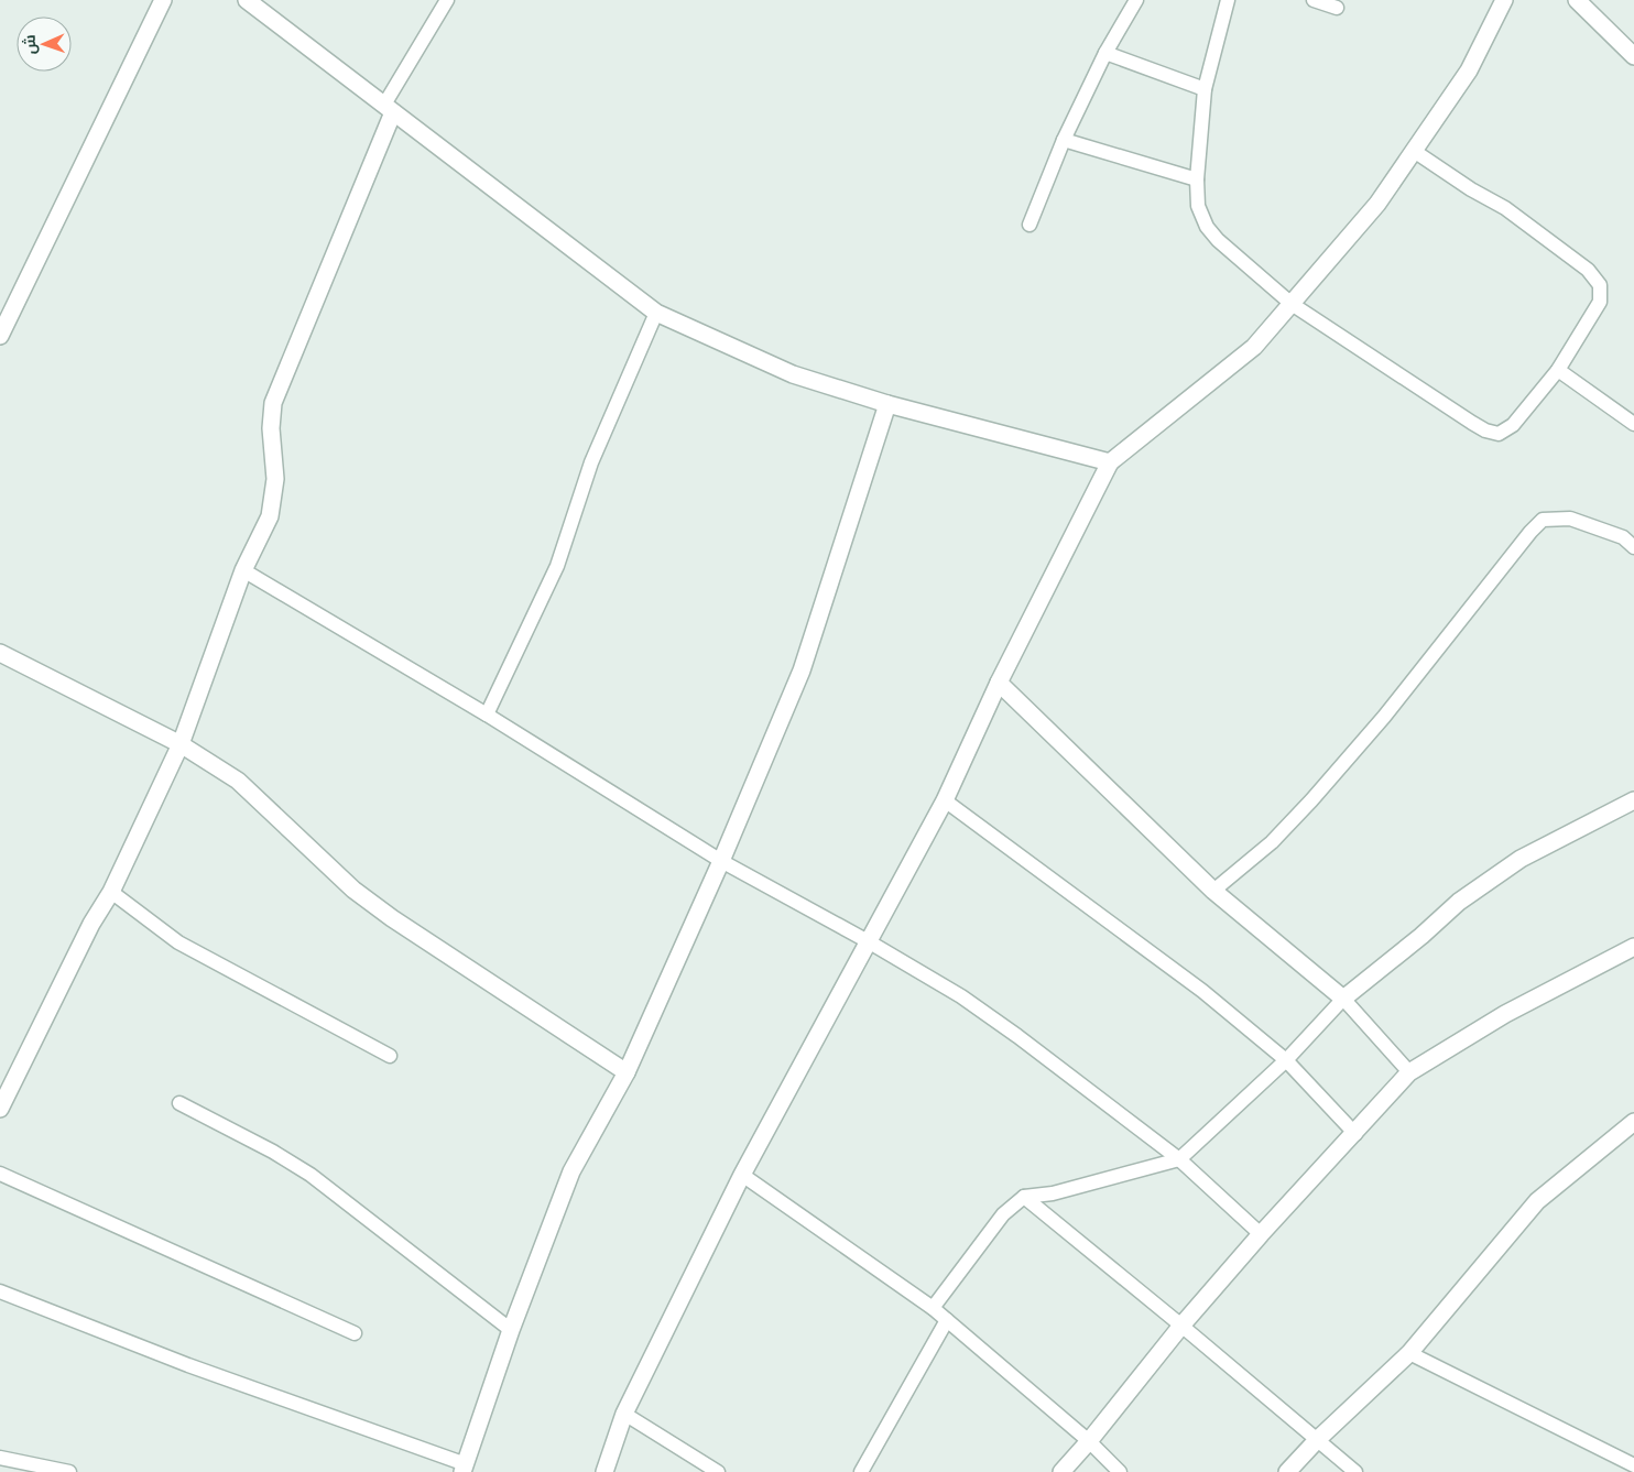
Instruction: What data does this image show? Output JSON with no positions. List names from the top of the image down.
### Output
{
  "north": "left"
}
